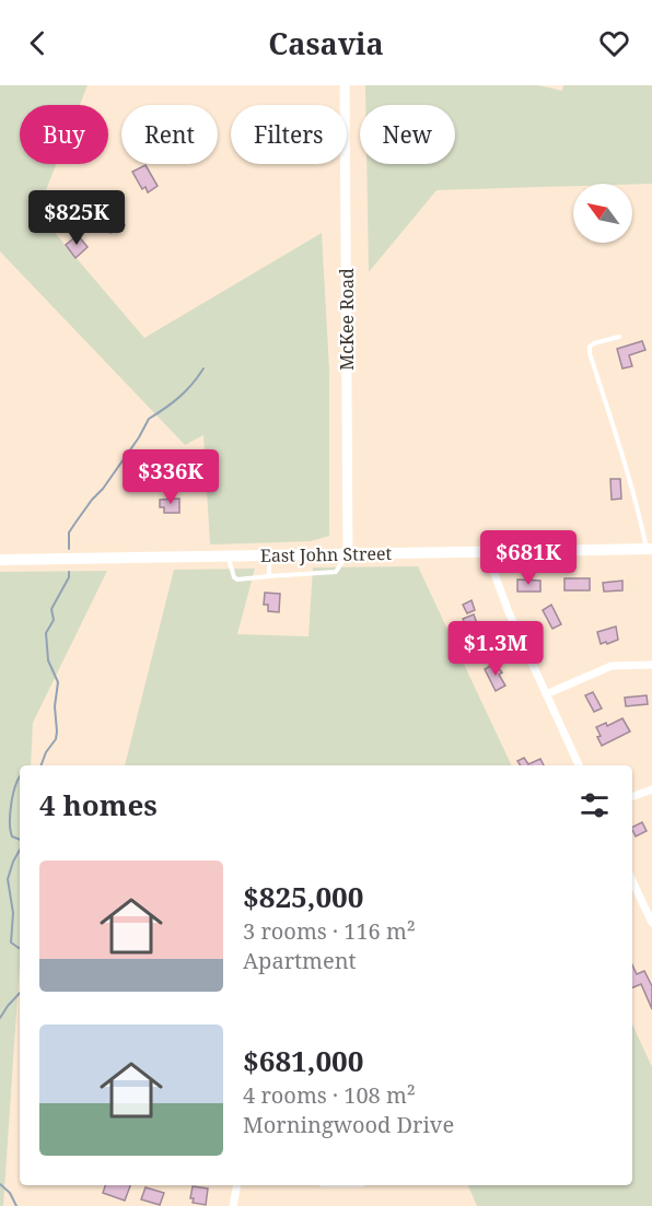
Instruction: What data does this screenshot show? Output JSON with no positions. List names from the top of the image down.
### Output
{
  "streets": {
    "main road": ["East John Street"],
    "street": ["McKee Road"]
  },
  "crossings": [
    ["McKee Road", "East John Street"]
  ],
  "north": "top left",
  "page": {
    "header": "Casavia",
    "chip": [
      "Buy",
      "Rent",
      "Filters",
      "New"
    ],
    "price": [
      "$825K",
      "$336K",
      "$681K",
      "$1.3M"
    ],
    "heading": "4 homes",
    "list": [
      {
        "name": "$825,000",
        "note": "3 rooms · 116 m² · Apartment"
      },
      {
        "name": "$681,000",
        "note": "4 rooms · 108 m² · Morningwood Drive"
      }
    ]
  }
}
